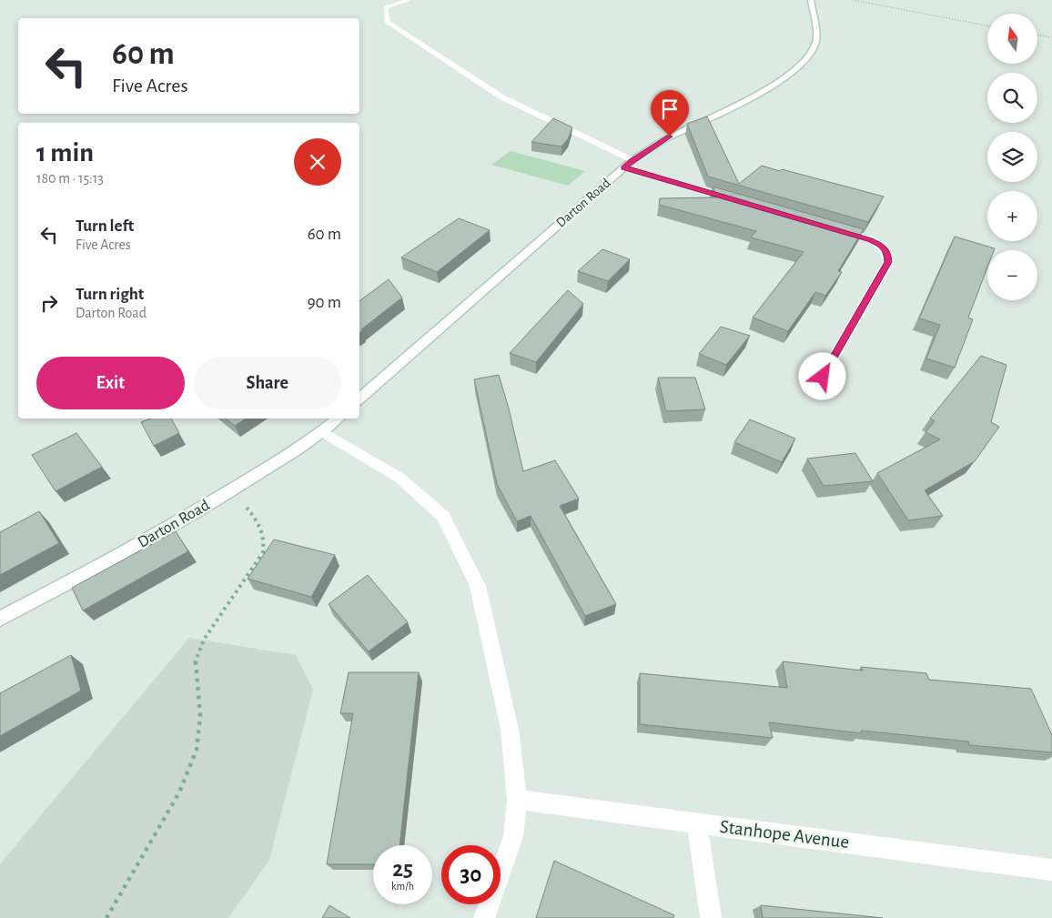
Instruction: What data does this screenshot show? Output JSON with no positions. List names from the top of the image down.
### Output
{
  "streets": {
    "street": ["Darton Road", "Stanhope Avenue"]
  },
  "north": "top",
  "page": {
    "map_buttons": ["+", "−"],
    "turn": ["60 m", "Five Acres"],
    "heading": ["1 min", "180 m · 15:13"],
    "list": [
      {
        "name": "Turn left",
        "note": "Five Acres",
        "value": "60 m"
      },
      {
        "name": "Turn right",
        "note": "Darton Road",
        "value": "90 m"
      }
    ],
    "buttons": ["Exit", "Share"],
    "speed": "25 km/h",
    "limit": "30"
  }
}
